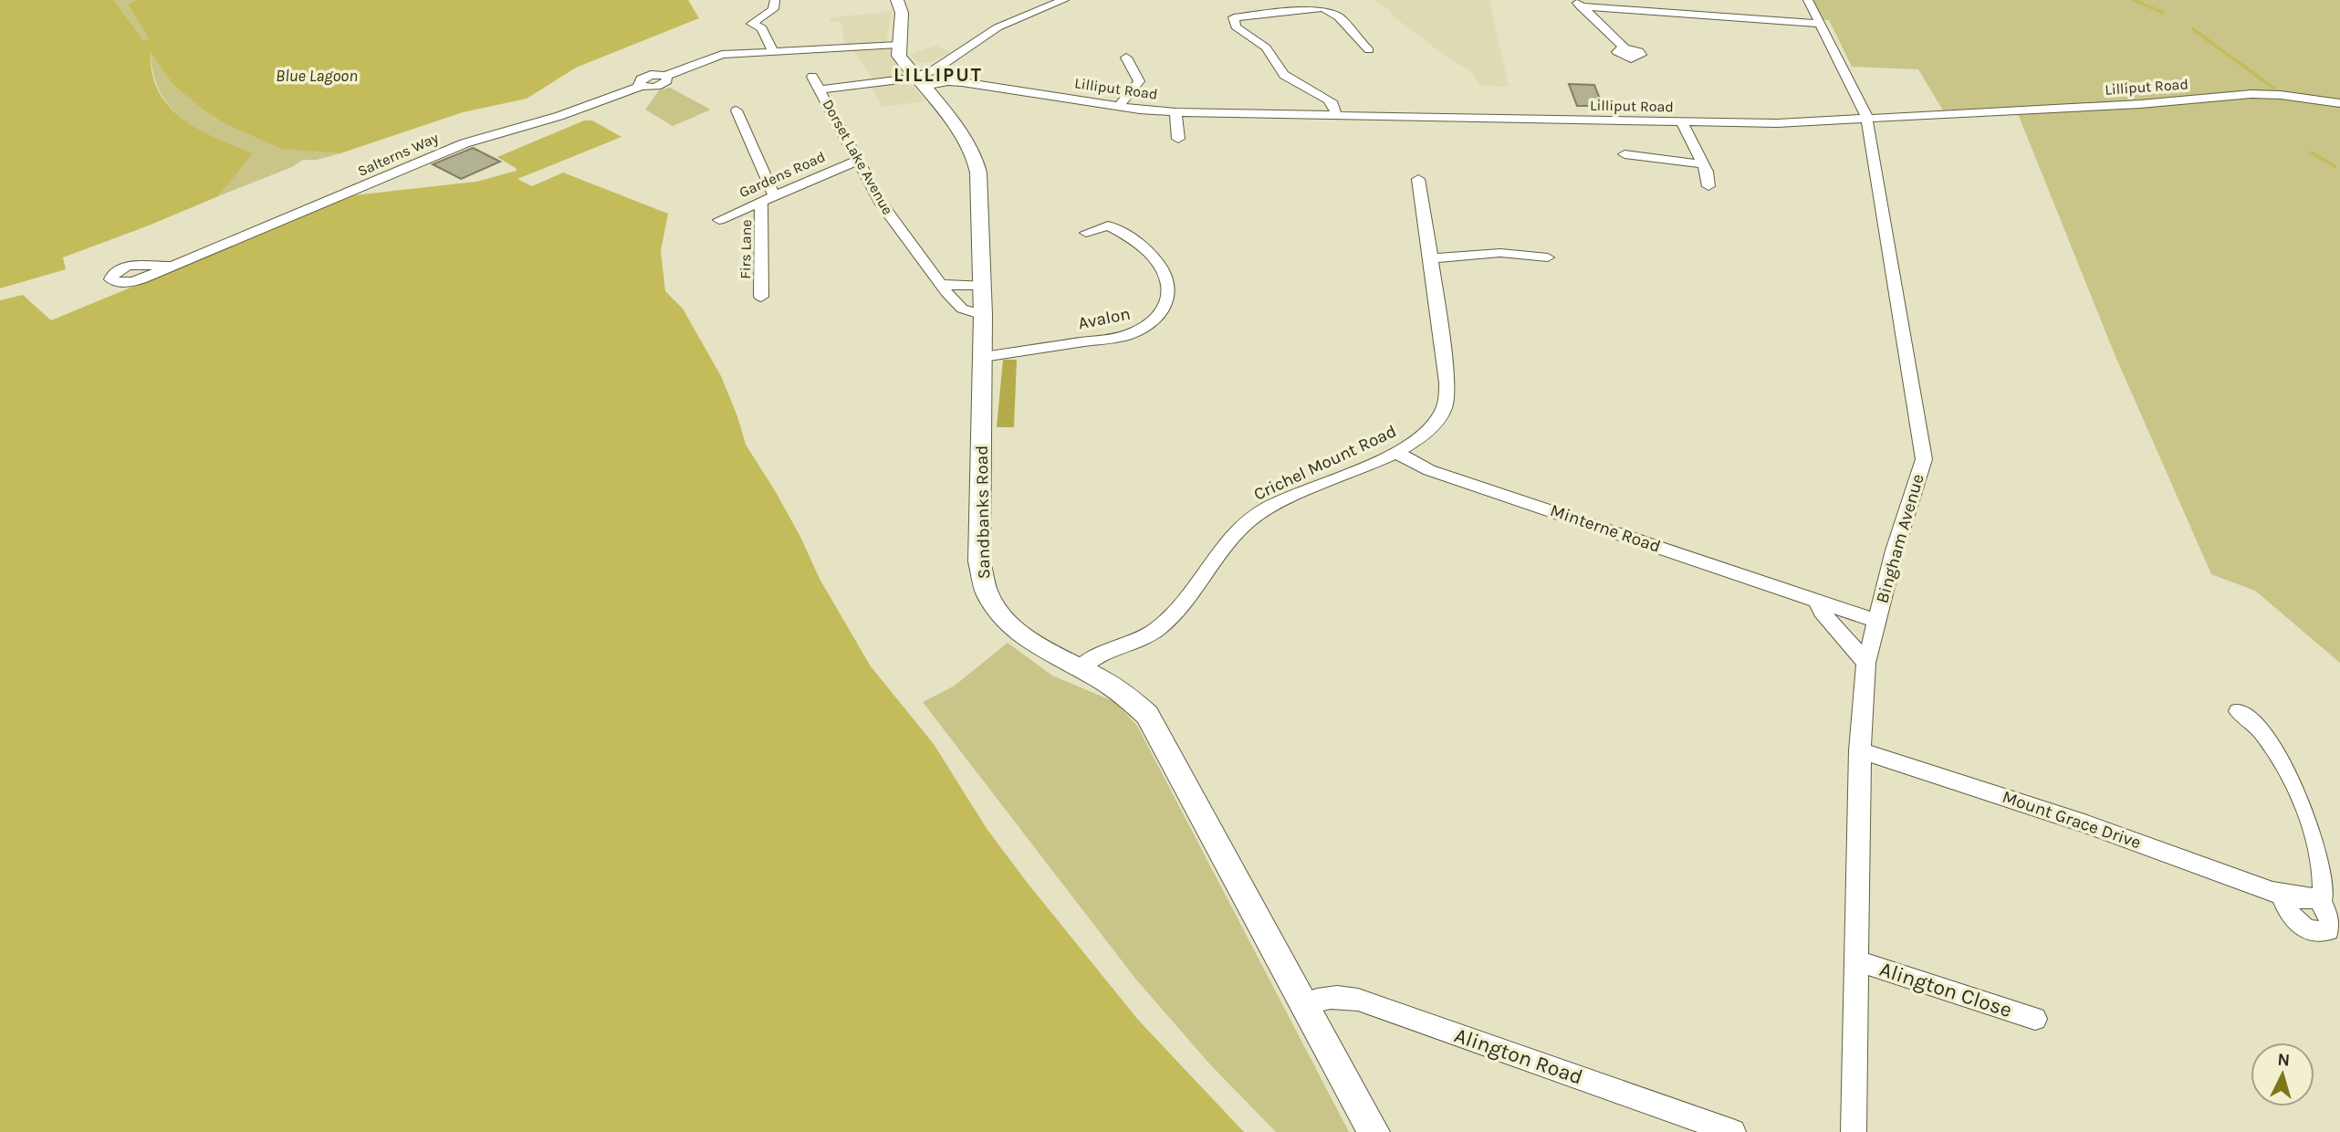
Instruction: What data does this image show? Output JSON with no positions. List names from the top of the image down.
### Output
{
  "streets": {
    "main road": ["Sandbanks Road"],
    "street": [
      "Lilliput Road",
      "Salterns Way",
      "Dorset Lake Avenue",
      "Gardens Road",
      "Firs Lane",
      "Avalon",
      "Crichel Mount Road",
      "Minterne Road",
      "Bingham Avenue",
      "Mount Grace Drive",
      "Alington Close",
      "Alington Road"
    ]
  },
  "crossings": [
    ["Lilliput Road", "Dorset Lake Avenue"],
    ["Lilliput Road", "Sandbanks Road"],
    ["Lilliput Road", "Bingham Avenue"],
    ["Salterns Way", "Sandbanks Road"],
    ["Dorset Lake Avenue", "Gardens Road"],
    ["Dorset Lake Avenue", "Sandbanks Road"],
    ["Gardens Road", "Firs Lane"],
    ["Avalon", "Sandbanks Road"],
    ["Crichel Mount Road", "Sandbanks Road"],
    ["Crichel Mount Road", "Minterne Road"],
    ["Sandbanks Road", "Alington Road"],
    ["Minterne Road", "Bingham Avenue"],
    ["Bingham Avenue", "Mount Grace Drive"],
    ["Bingham Avenue", "Alington Close"]
  ],
  "districts": ["LILLIPUT"],
  "water": ["Blue Lagoon"],
  "north": "top"
}
